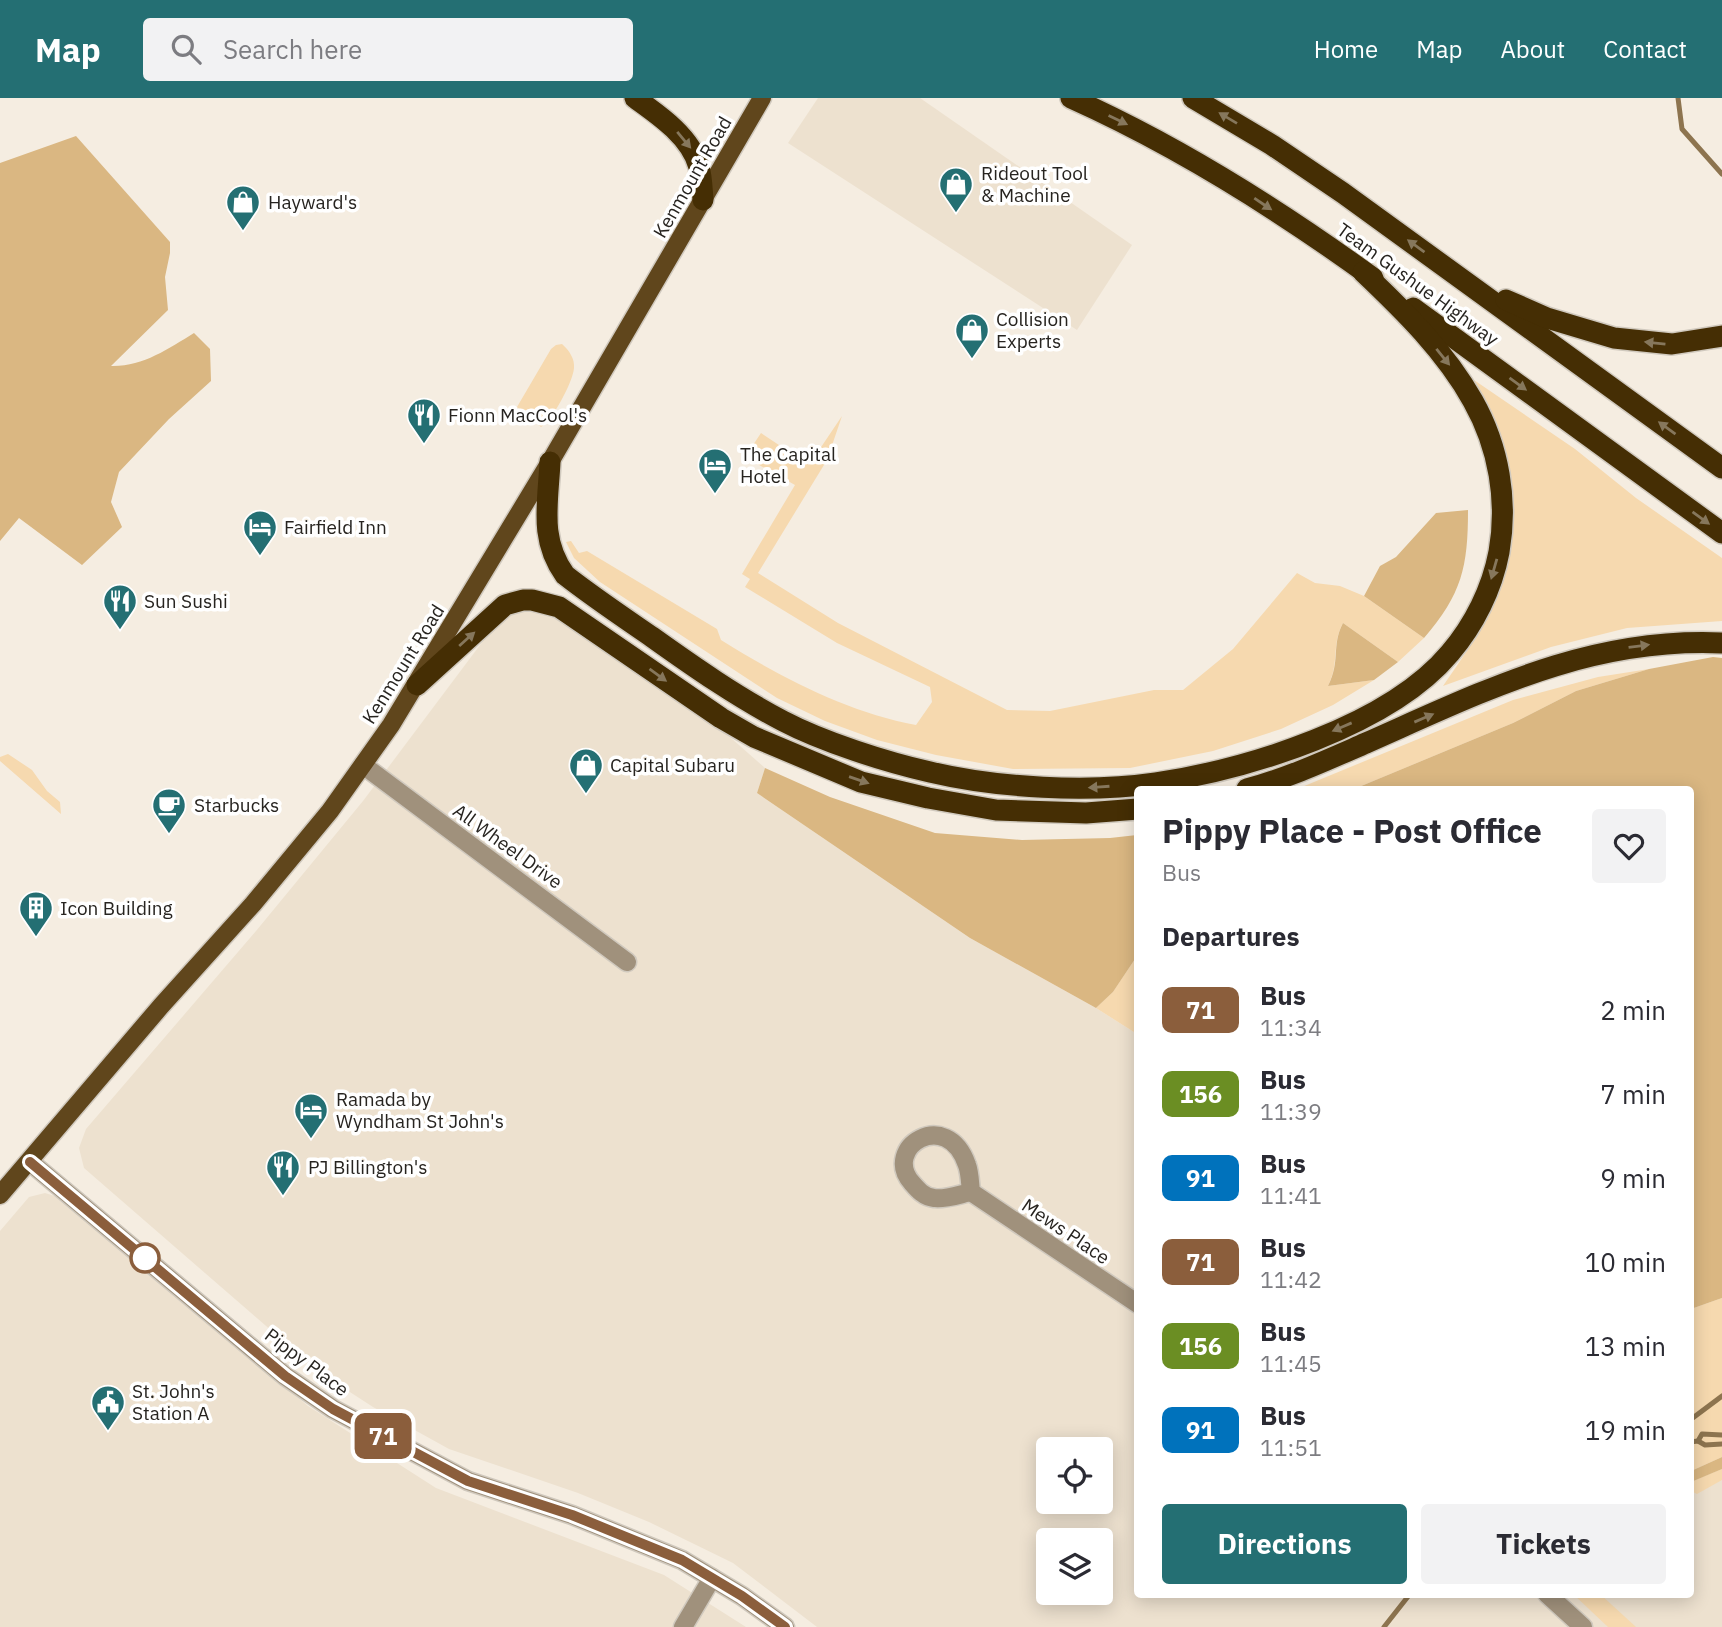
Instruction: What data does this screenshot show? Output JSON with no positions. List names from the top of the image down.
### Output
{
  "streets": {
    "highway": ["Team Gushue Highway"],
    "main road": ["Kenmount Road"],
    "street": ["All Wheel Drive", "Mews Place", "Pippy Place"]
  },
  "crossings": [
    ["Kenmount Road", "All Wheel Drive"],
    ["Kenmount Road", "Pippy Place"]
  ],
  "places": {
    "shop": [
      "Rideout Tool & Machine",
      "Hayward's",
      "Collision Experts",
      "Capital Subaru"
    ],
    "restaurant": ["Fionn MacCool's", "Sun Sushi", "PJ Billington's"],
    "hotel": ["The Capital Hotel", "Fairfield Inn", "Ramada by Wyndham St John's"],
    "cafe": ["Starbucks"],
    "building": ["Icon Building"],
    "public building": ["St. John's Station A"]
  },
  "lines": ["bus line 71"],
  "page": {
    "header": "Map",
    "search": "Search here",
    "nav": [
      "Home",
      "Map",
      "About",
      "Contact"
    ],
    "on_map": "71",
    "heading": [
      ["Pippy Place - Post Office", "Bus"],
      "Departures"
    ],
    "list": [
      {
        "mark": "71",
        "name": "Bus",
        "note": "11:34",
        "value": "2 min"
      },
      {
        "mark": "156",
        "name": "Bus",
        "note": "11:39",
        "value": "7 min"
      },
      {
        "mark": "91",
        "name": "Bus",
        "note": "11:41",
        "value": "9 min"
      },
      {
        "mark": "71",
        "name": "Bus",
        "note": "11:42",
        "value": "10 min"
      },
      {
        "mark": "156",
        "name": "Bus",
        "note": "11:45",
        "value": "13 min"
      },
      {
        "mark": "91",
        "name": "Bus",
        "note": "11:51",
        "value": "19 min"
      }
    ],
    "buttons": ["Directions", "Tickets"]
  }
}
